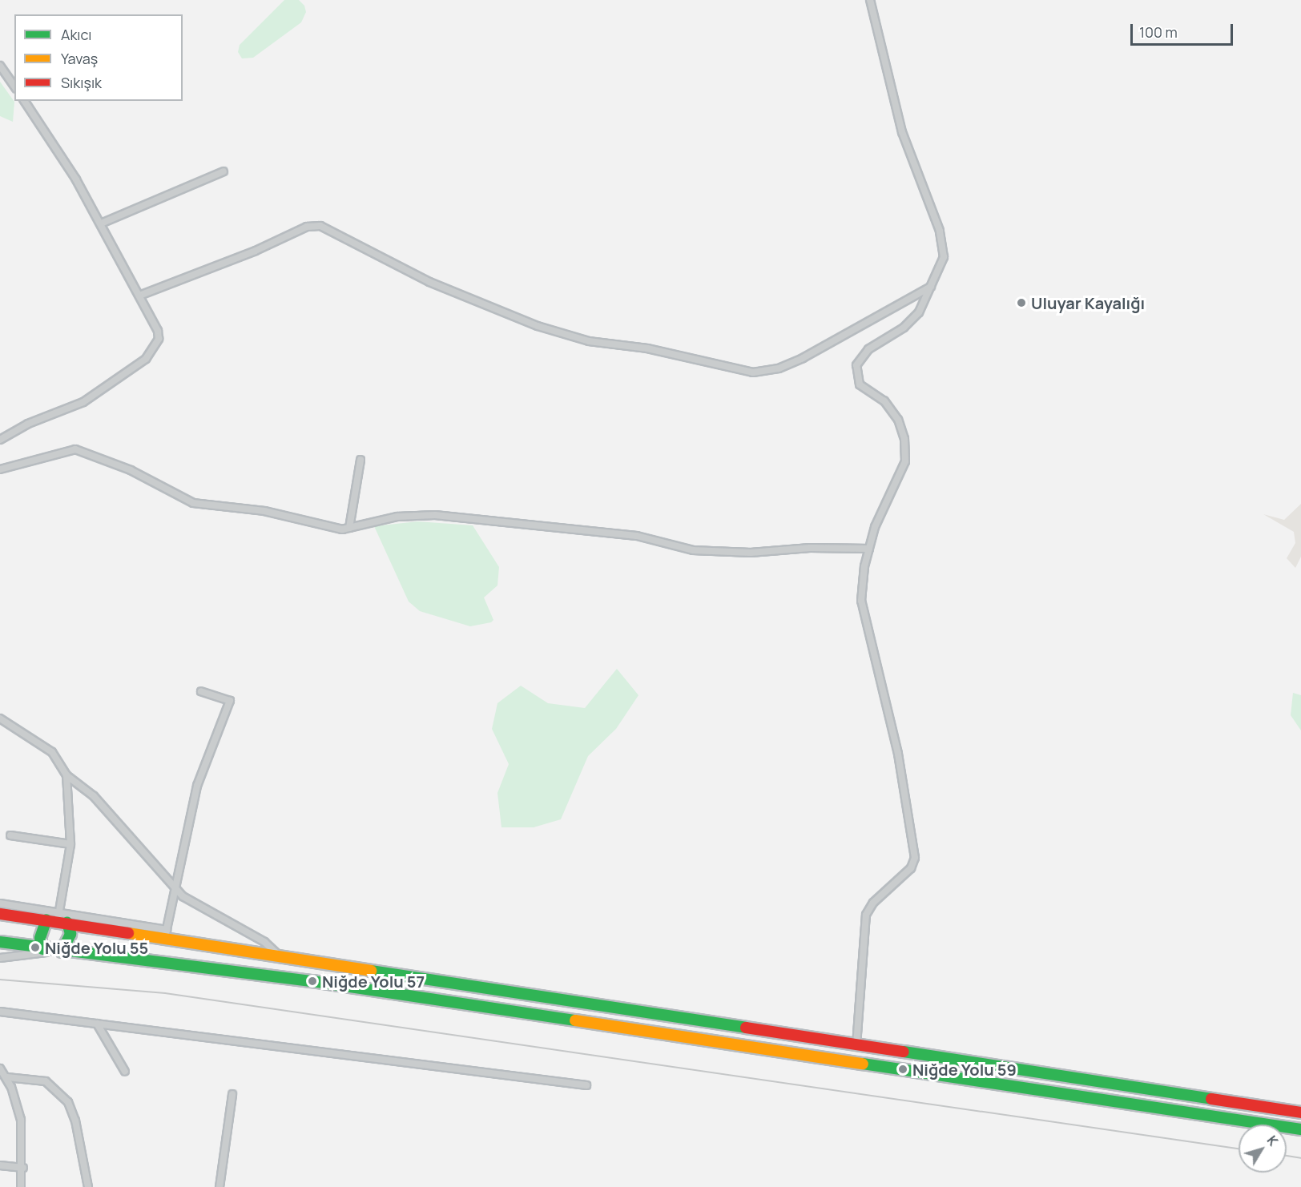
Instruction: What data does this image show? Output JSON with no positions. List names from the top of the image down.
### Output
{
  "places": [
    "Uluyar Kayalığı",
    "Niğde Yolu 55",
    "Niğde Yolu 57",
    "Niğde Yolu 59"
  ],
  "legend": ["Akıcı", "Yavaş", "Sıkışık"],
  "scale_bar": "100 m",
  "north": "top right"
}
